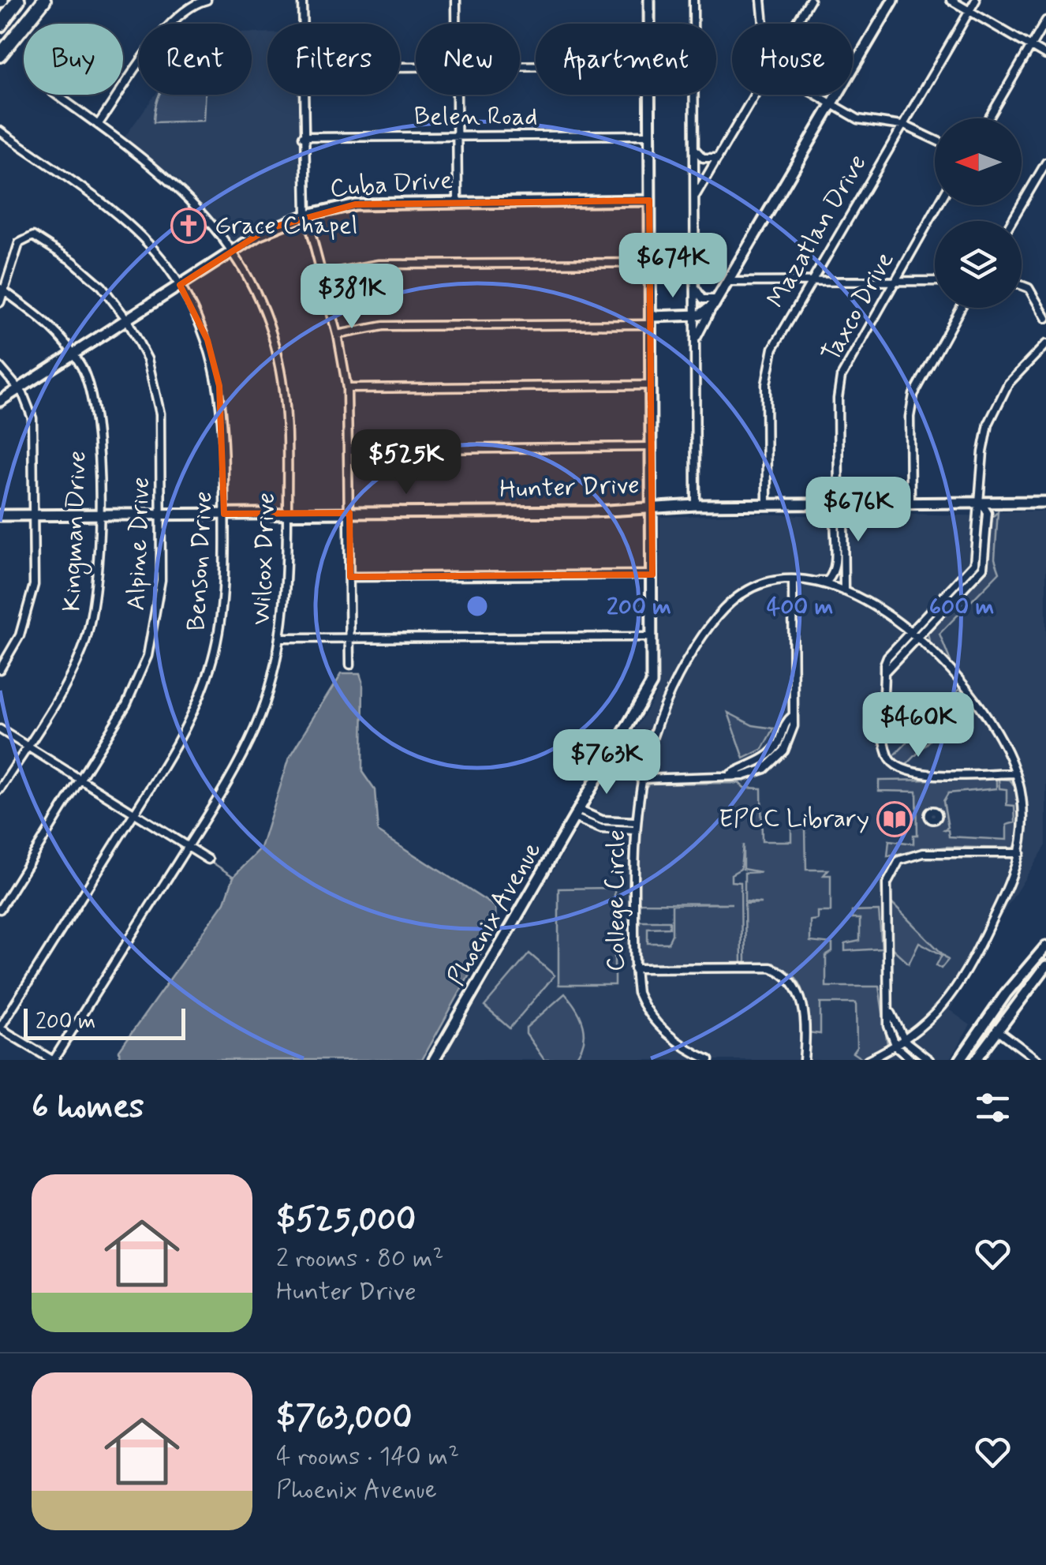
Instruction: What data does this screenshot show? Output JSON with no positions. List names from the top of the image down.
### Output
{
  "streets": {
    "street": [
      "Belen Road",
      "Cuba Drive",
      "Mazatlan Drive",
      "Taxco Drive",
      "Hunter Drive",
      "Kingman Drive",
      "Alpine Drive",
      "Wilcox Drive",
      "Benson Drive",
      "College Circle",
      "Phoenix Avenue"
    ]
  },
  "crossings": [
    ["Belen Road", "Phoenix Avenue"],
    ["Cuba Drive", "Kingman Drive"],
    ["Cuba Drive", "Alpine Drive"],
    ["Cuba Drive", "Wilcox Drive"],
    ["Cuba Drive", "Benson Drive"],
    ["Cuba Drive", "Phoenix Avenue"],
    ["Mazatlan Drive", "Hunter Drive"],
    ["Taxco Drive", "Hunter Drive"],
    ["Hunter Drive", "Kingman Drive"],
    ["Hunter Drive", "Alpine Drive"],
    ["Hunter Drive", "Wilcox Drive"],
    ["Hunter Drive", "Benson Drive"],
    ["Hunter Drive", "Phoenix Avenue"],
    ["Kingman Drive", "Alpine Drive"]
  ],
  "places": {
    "church": ["Grace Chapel"],
    "library": ["EPCC Library"]
  },
  "scale_bar": "200 m",
  "north": "left",
  "page": {
    "chip": [
      "Buy",
      "Rent",
      "Filters",
      "New",
      "Apartment",
      "House"
    ],
    "price": [
      "$674K",
      "$381K",
      "$525K",
      "$676K",
      "$460K",
      "$763K"
    ],
    "scale": "200 m",
    "heading": "6 homes",
    "list": [
      {
        "name": "$525,000",
        "note": "2 rooms · 80 m² · Hunter Drive"
      },
      {
        "name": "$763,000",
        "note": "4 rooms · 140 m² · Phoenix Avenue"
      }
    ]
  },
  "rings": ["200 m", "400 m", "600 m"]
}
